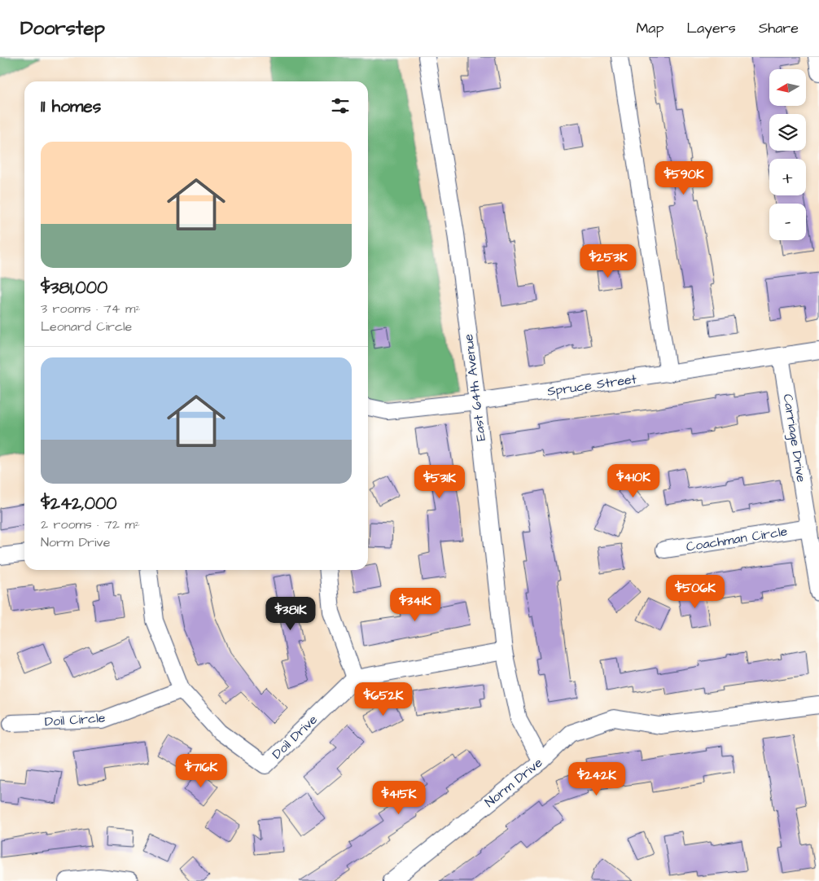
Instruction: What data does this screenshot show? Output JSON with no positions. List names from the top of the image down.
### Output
{
  "streets": {
    "street": [
      "Spruce Street",
      "East 64th Avenue",
      "Carriage Drive",
      "Coachman Circle",
      "Doil Circle",
      "Doil Drive",
      "Norm Drive"
    ]
  },
  "crossings": [
    ["Spruce Street", "East 64th Avenue"],
    ["Spruce Street", "Carriage Drive"],
    ["East 64th Avenue", "Norm Drive"],
    ["Carriage Drive", "Coachman Circle"],
    ["Doil Circle", "Doil Drive"]
  ],
  "north": "left",
  "page": {
    "header": "Doorstep",
    "nav": ["Map", "Layers", "Share"],
    "map_buttons": ["+", "−"],
    "heading": "11 homes",
    "list": [
      {
        "name": "$381,000",
        "note": "3 rooms · 74 m² · Leonard Circle"
      },
      {
        "name": "$242,000",
        "note": "2 rooms · 72 m² · Norm Drive"
      }
    ],
    "price": [
      "$590K",
      "$253K",
      "$410K",
      "$531K",
      "$506K",
      "$341K",
      "$381K",
      "$652K",
      "$716K",
      "$242K",
      "$415K"
    ]
  }
}
